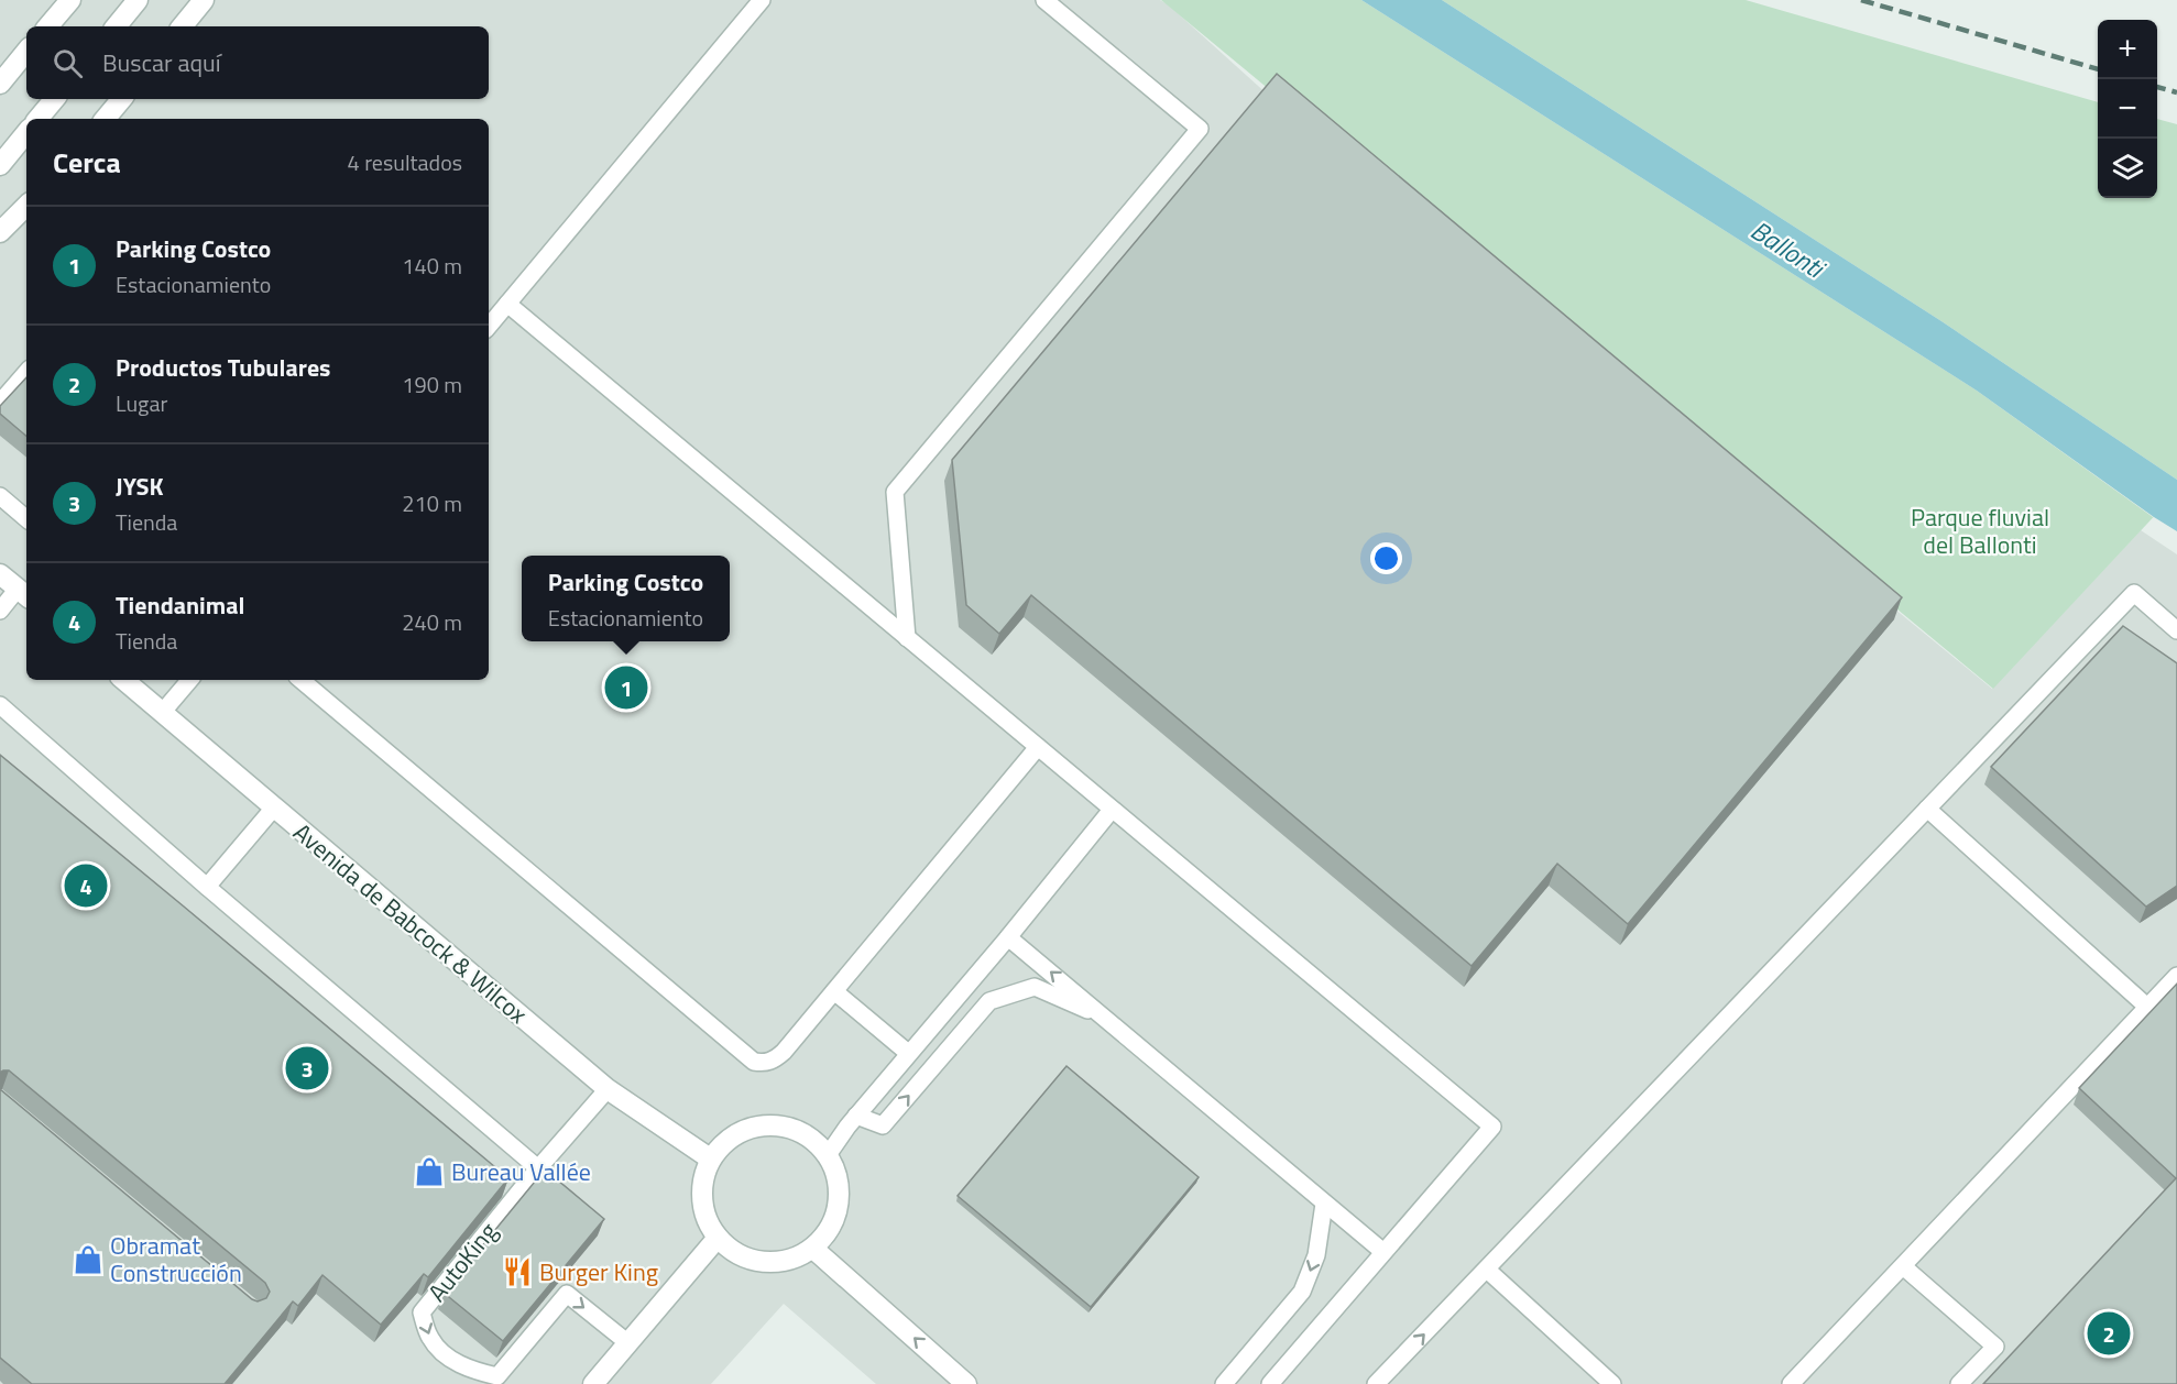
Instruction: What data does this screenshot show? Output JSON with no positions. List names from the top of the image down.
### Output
{
  "streets": {
    "street": ["Avenida de Babcock & Wilcox"],
    "lane": ["AutoKing"]
  },
  "water": ["Ballonti"],
  "parks": ["Parque fluvial del Ballonti"],
  "places": {
    "shop": ["Bureau Vallée", "Obramat Construcción"],
    "restaurant": ["Burger King"]
  },
  "page": {
    "map_buttons": ["+", "−"],
    "search": "Buscar aquí",
    "heading": ["Cerca", "4 resultados"],
    "list": [
      {
        "mark": "1",
        "name": "Parking Costco",
        "note": "Estacionamiento",
        "value": "140 m"
      },
      {
        "mark": "2",
        "name": "Productos Tubulares",
        "note": "Lugar",
        "value": "190 m"
      },
      {
        "mark": "3",
        "name": "JYSK",
        "note": "Tienda",
        "value": "210 m"
      },
      {
        "mark": "4",
        "name": "Tiendanimal",
        "note": "Tienda",
        "value": "240 m"
      }
    ],
    "popup": ["Parking Costco", "Estacionamiento"],
    "pins": [
      "1",
      "4",
      "3",
      "2"
    ]
  }
}
